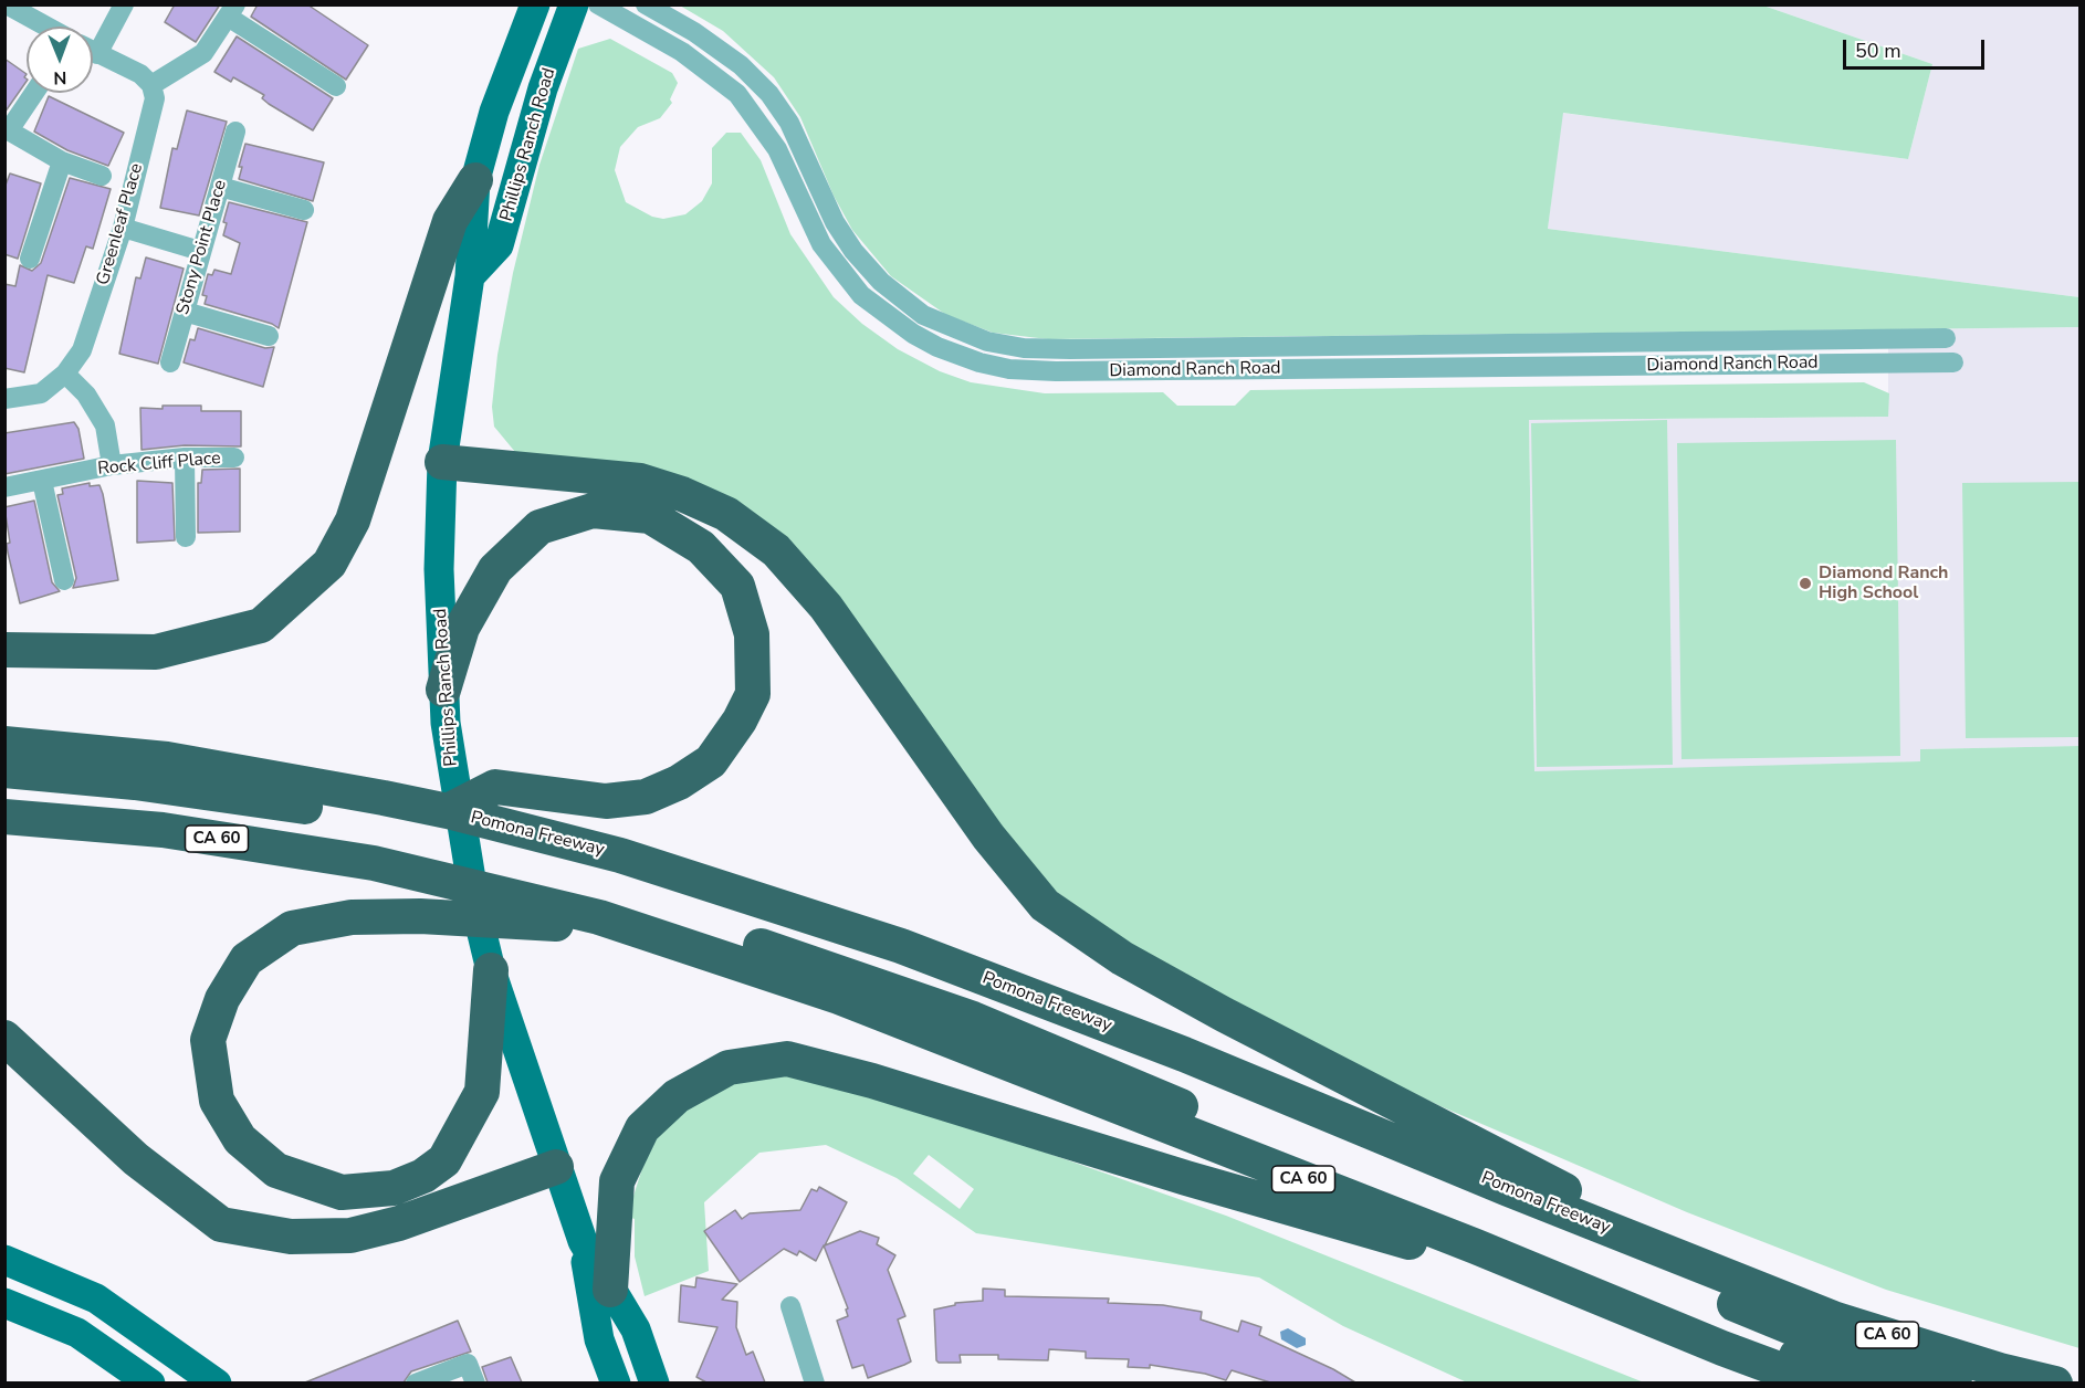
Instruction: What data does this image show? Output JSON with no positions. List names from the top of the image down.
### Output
{
  "streets": {
    "highway": ["Pomona Freeway", "CA 60"],
    "main road": ["Phillips Ranch Road"],
    "street": [
      "Greenleaf Place",
      "Stony Point Place",
      "Diamond Ranch Road",
      "Rock Cliff Place"
    ]
  },
  "places": ["Diamond Ranch High School"],
  "scale_bar": "50 m",
  "north": "bottom"
}
